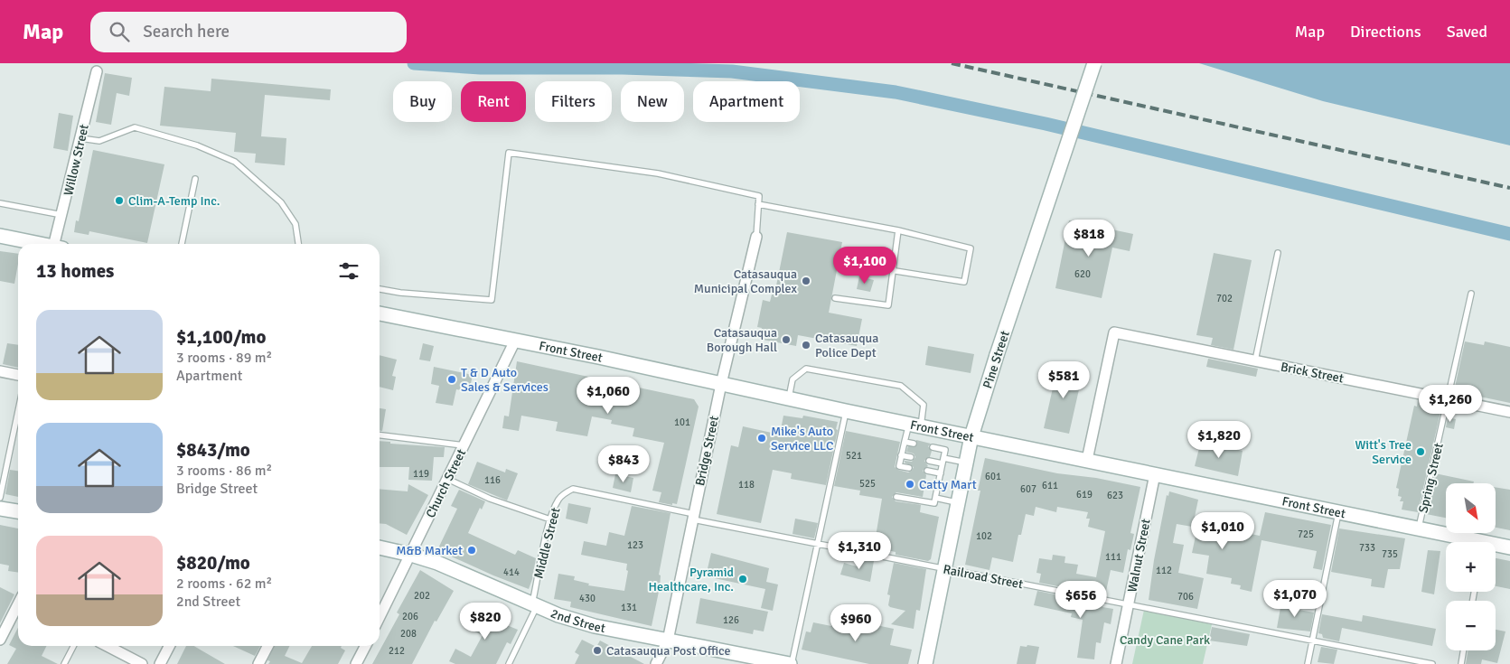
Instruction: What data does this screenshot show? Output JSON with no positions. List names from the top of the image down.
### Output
{
  "streets": {
    "main road": ["Front Street", "Pine Street", "2nd Street"],
    "street": [
      "Willow Street",
      "Brick Street",
      "Bridge Street",
      "Church Street",
      "Walnut Street"
    ],
    "lane": ["Spring Street", "Middle Street", "Railroad Street"]
  },
  "crossings": [
    ["Front Street", "Pine Street"],
    ["Front Street", "Brick Street"],
    ["Front Street", "Bridge Street"],
    ["Front Street", "Spring Street"],
    ["Front Street", "Church Street"],
    ["Front Street", "Walnut Street"],
    ["Pine Street", "Railroad Street"],
    ["Brick Street", "Spring Street"],
    ["Bridge Street", "Railroad Street"],
    ["Bridge Street", "2nd Street"],
    ["Church Street", "2nd Street"],
    ["Middle Street", "Railroad Street"],
    ["Middle Street", "2nd Street"],
    ["Walnut Street", "Railroad Street"]
  ],
  "parks": ["Candy Cane Park"],
  "places": [
    "Clim-A-Temp Inc.",
    "Catasauqua Municipal Complex",
    "Catasauqua Borough Hall",
    "Catasauqua Police Dept",
    "T & D Auto Sales & Services",
    "Mike's Auto Service LLC",
    "Witt's Tree Service",
    "Catty Mart",
    "M&B Market",
    "Pyramid Healthcare, Inc.",
    "Catasauqua Post Office"
  ],
  "house_numbers": [
    "620",
    "702",
    "101",
    "521",
    "119",
    "601",
    "116",
    "525",
    "118",
    "611",
    "607",
    "619",
    "623",
    "725",
    "102",
    "123",
    "733",
    "735",
    "111",
    "112",
    "414",
    "202",
    "706",
    "430",
    "131",
    "206",
    "126",
    "208",
    "212"
  ],
  "north": "bottom right",
  "page": {
    "header": "Map",
    "search": "Search here",
    "nav": ["Map", "Directions", "Saved"],
    "chip": [
      "Buy",
      "Rent",
      "Filters",
      "New",
      "Apartment"
    ],
    "price": [
      "$818",
      "$1,100",
      "$581",
      "$1,060",
      "$1,260",
      "$1,820",
      "$843",
      "$1,010",
      "$1,310",
      "$1,070",
      "$656",
      "$820",
      "$960"
    ],
    "heading": "13 homes",
    "list": [
      {
        "name": "$1,100/mo",
        "note": "3 rooms · 89 m² · Apartment"
      },
      {
        "name": "$843/mo",
        "note": "3 rooms · 86 m² · Bridge Street"
      },
      {
        "name": "$820/mo",
        "note": "2 rooms · 62 m² · 2nd Street"
      }
    ],
    "map_buttons": ["+", "−"]
  }
}
